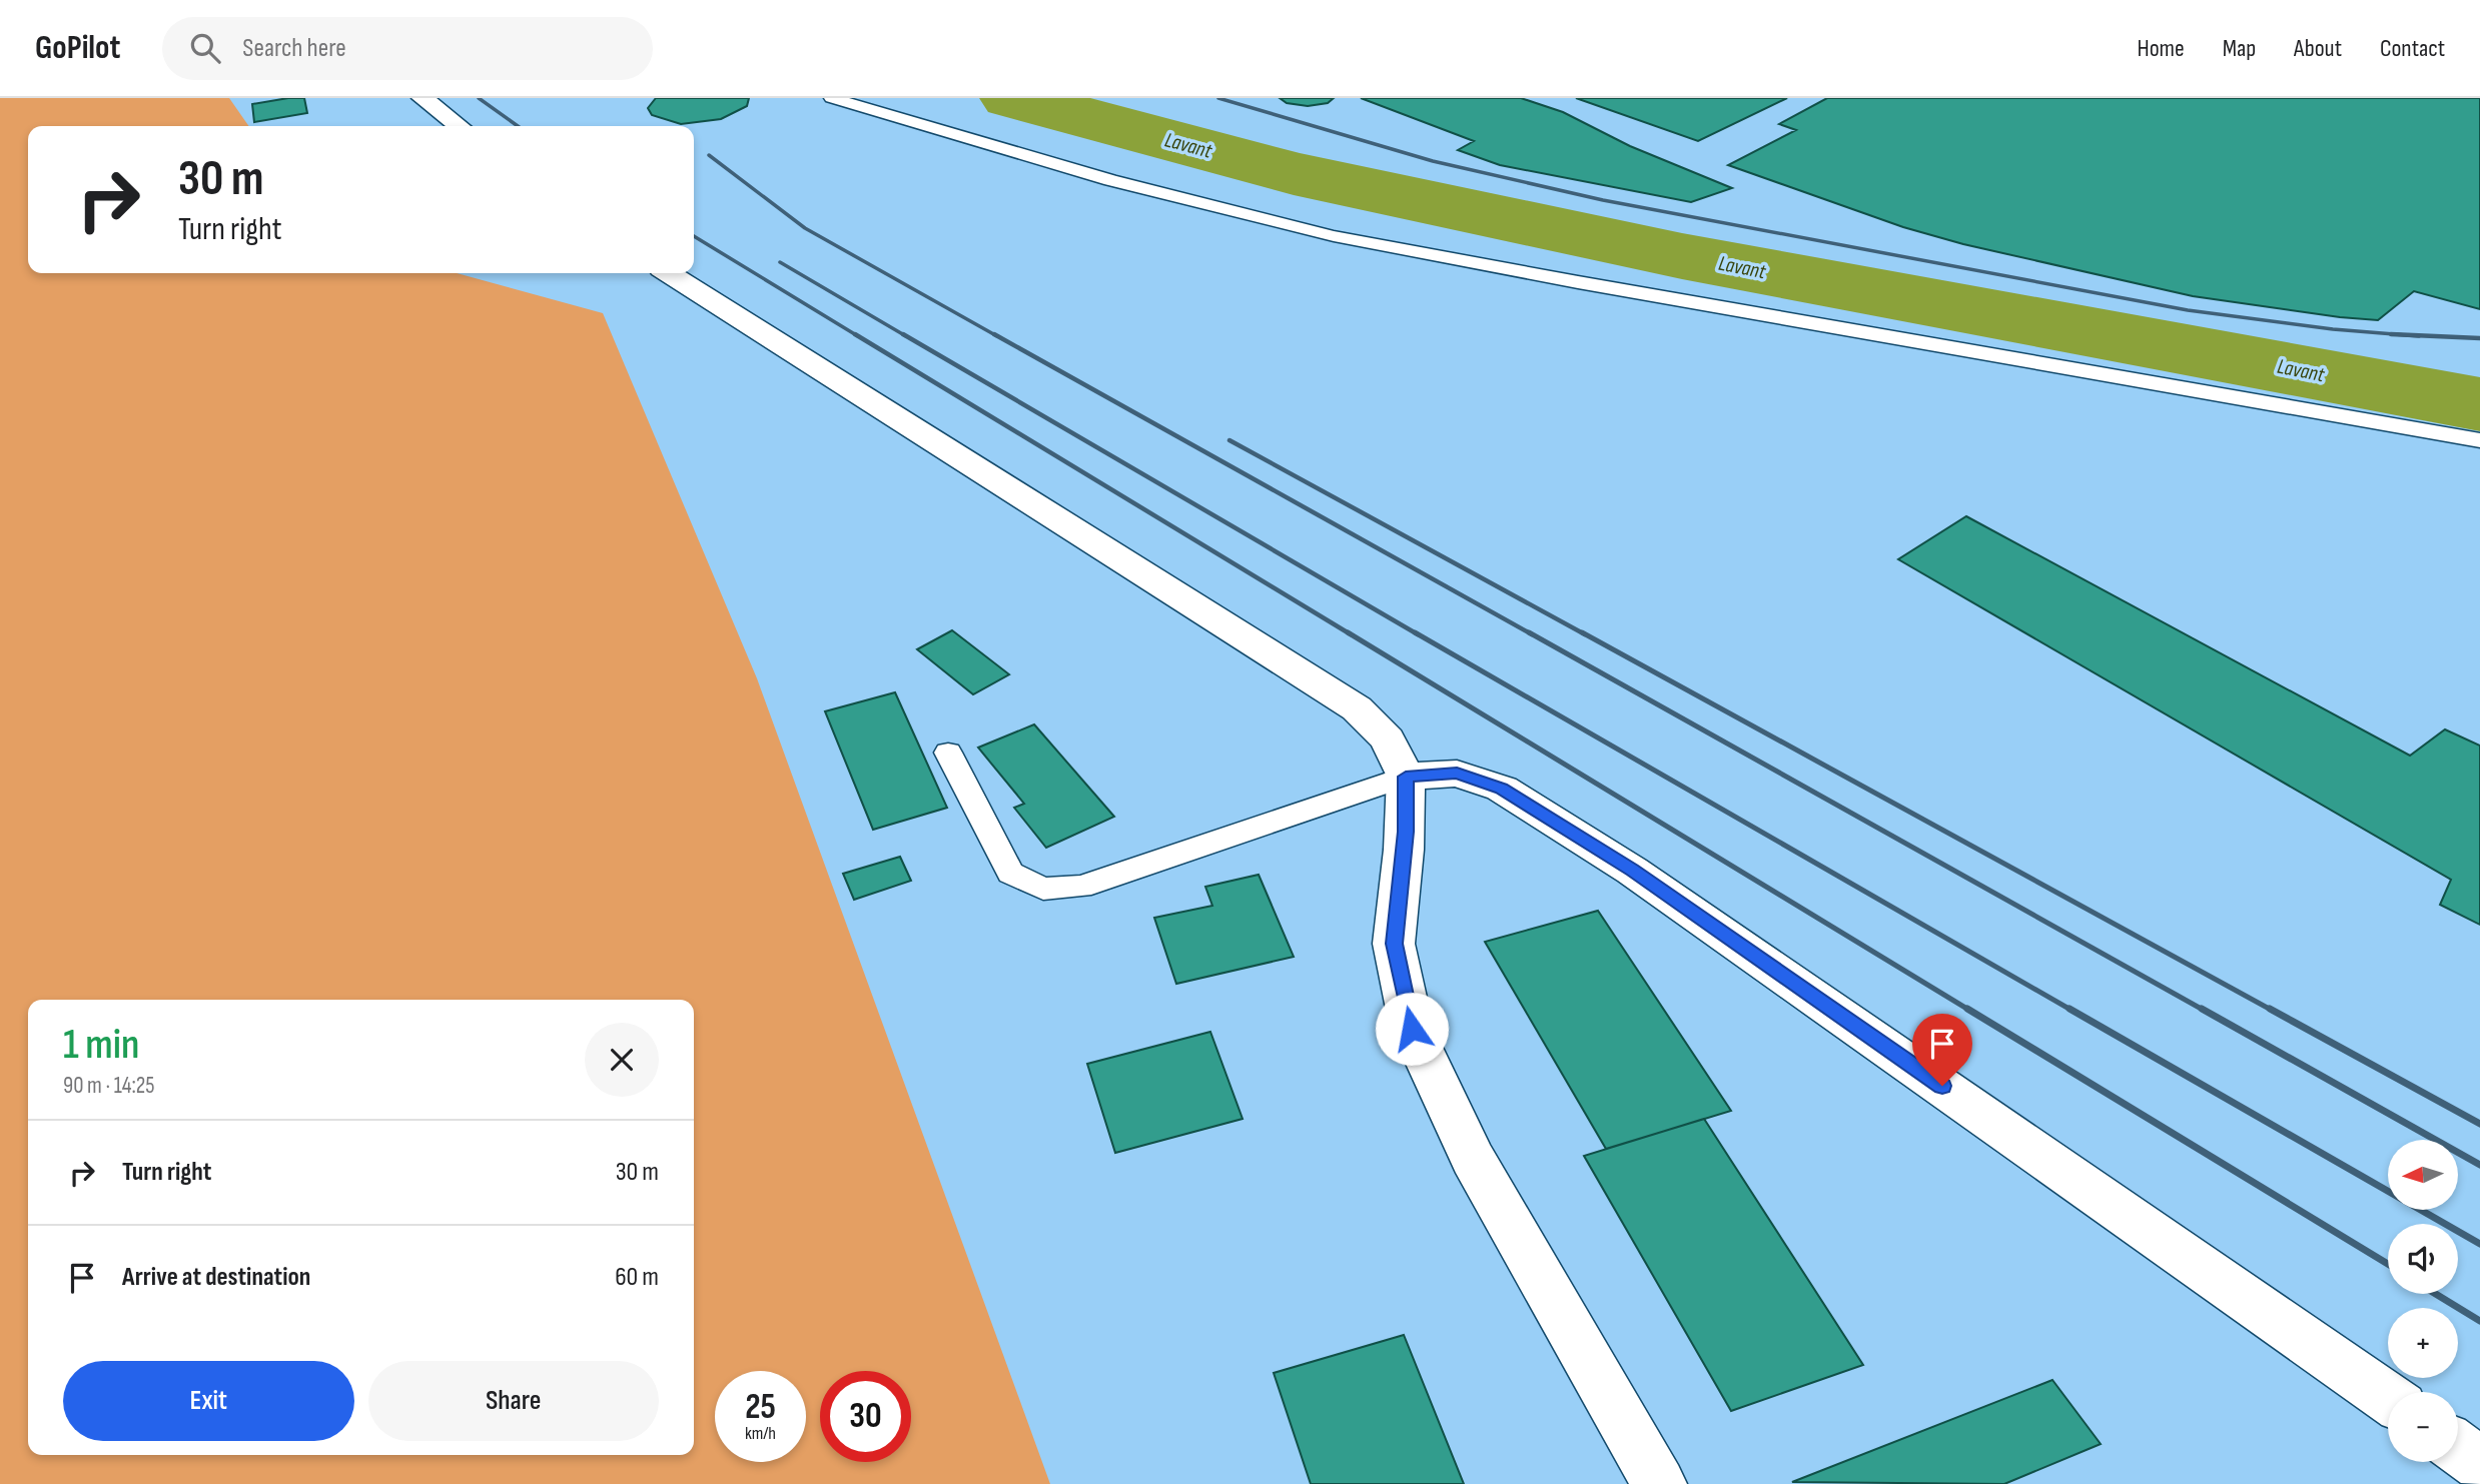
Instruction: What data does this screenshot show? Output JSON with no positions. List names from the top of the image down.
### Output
{
  "water": ["Lavant"],
  "north": "left",
  "page": {
    "header": "GoPilot",
    "search": "Search here",
    "nav": [
      "Home",
      "Map",
      "About",
      "Contact"
    ],
    "turn": ["30 m", "Turn right"],
    "heading": ["1 min", "90 m · 14:25"],
    "list": [
      {
        "name": "Turn right",
        "value": "30 m"
      },
      {
        "name": "Arrive at destination",
        "value": "60 m"
      }
    ],
    "map_buttons": ["+", "−"],
    "buttons": ["Exit", "Share"],
    "speed": "25 km/h",
    "limit": "30"
  }
}
